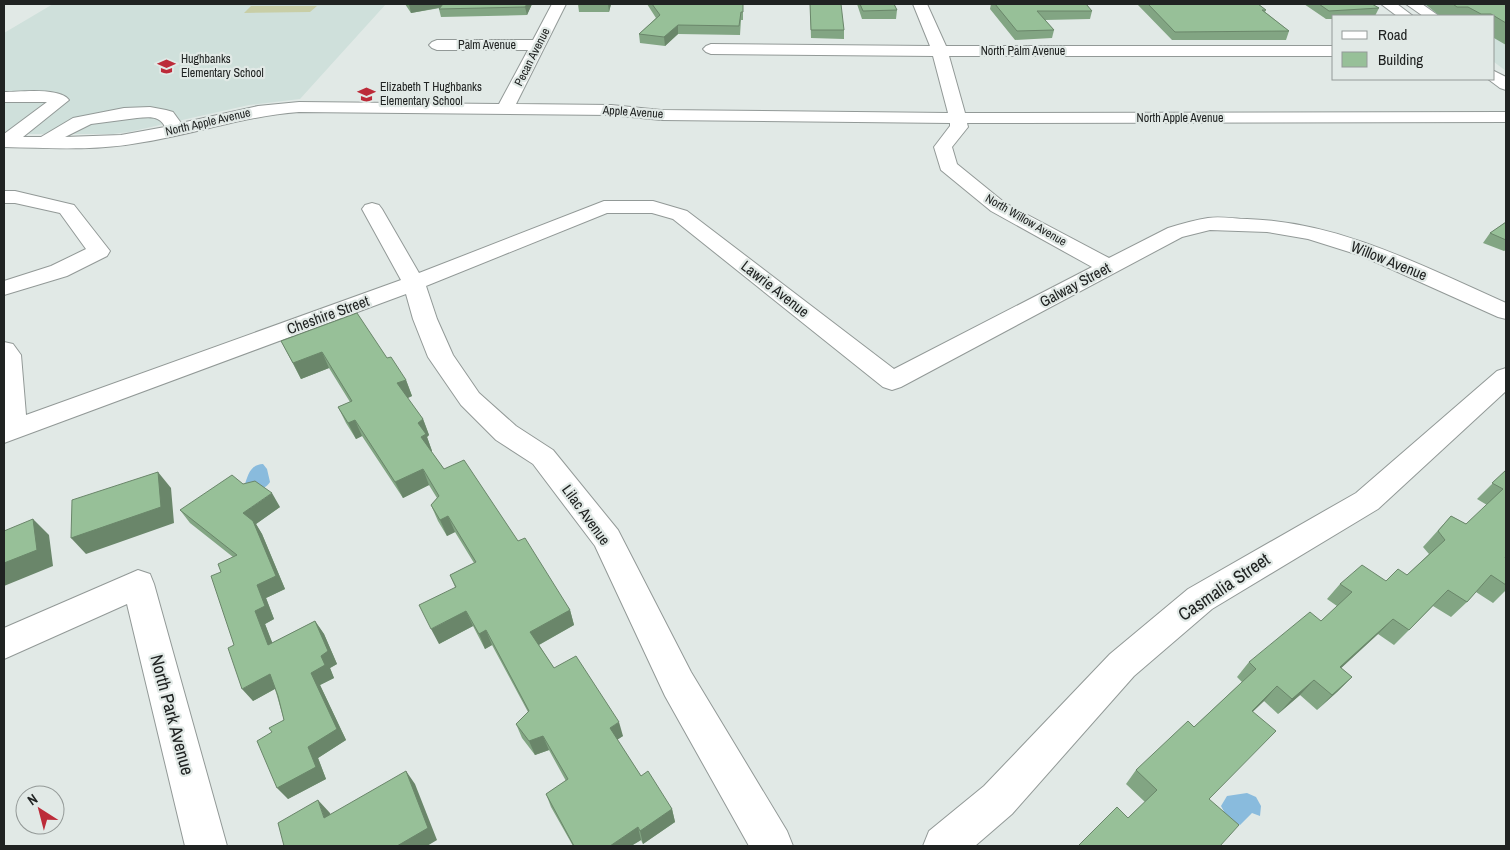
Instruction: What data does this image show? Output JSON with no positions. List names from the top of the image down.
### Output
{
  "streets": {
    "street": [
      "Palm Avenue",
      "North Palm Avenue",
      "Pecan Avenue",
      "Apple Avenue",
      "North Apple Avenue",
      "North Willow Avenue",
      "Willow Avenue",
      "Galway Street",
      "Lawrie Avenue",
      "Cheshire Street",
      "Lilac Avenue",
      "Casmalia Street",
      "North Park Avenue"
    ]
  },
  "crossings": [
    ["Palm Avenue", "Pecan Avenue"],
    ["Pecan Avenue", "Apple Avenue"],
    ["Apple Avenue", "North Apple Avenue"],
    ["North Apple Avenue", "North Willow Avenue"],
    ["North Willow Avenue", "Galway Street"],
    ["Willow Avenue", "Galway Street"],
    ["Galway Street", "Lawrie Avenue"],
    ["Lawrie Avenue", "Cheshire Street"],
    ["Cheshire Street", "Lilac Avenue"]
  ],
  "places": {
    "school or university": ["Hughbanks Elementary School", "Elizabeth T Hughbanks Elementary School"]
  },
  "legend": ["Road", "Building"],
  "north": "top left"
}
